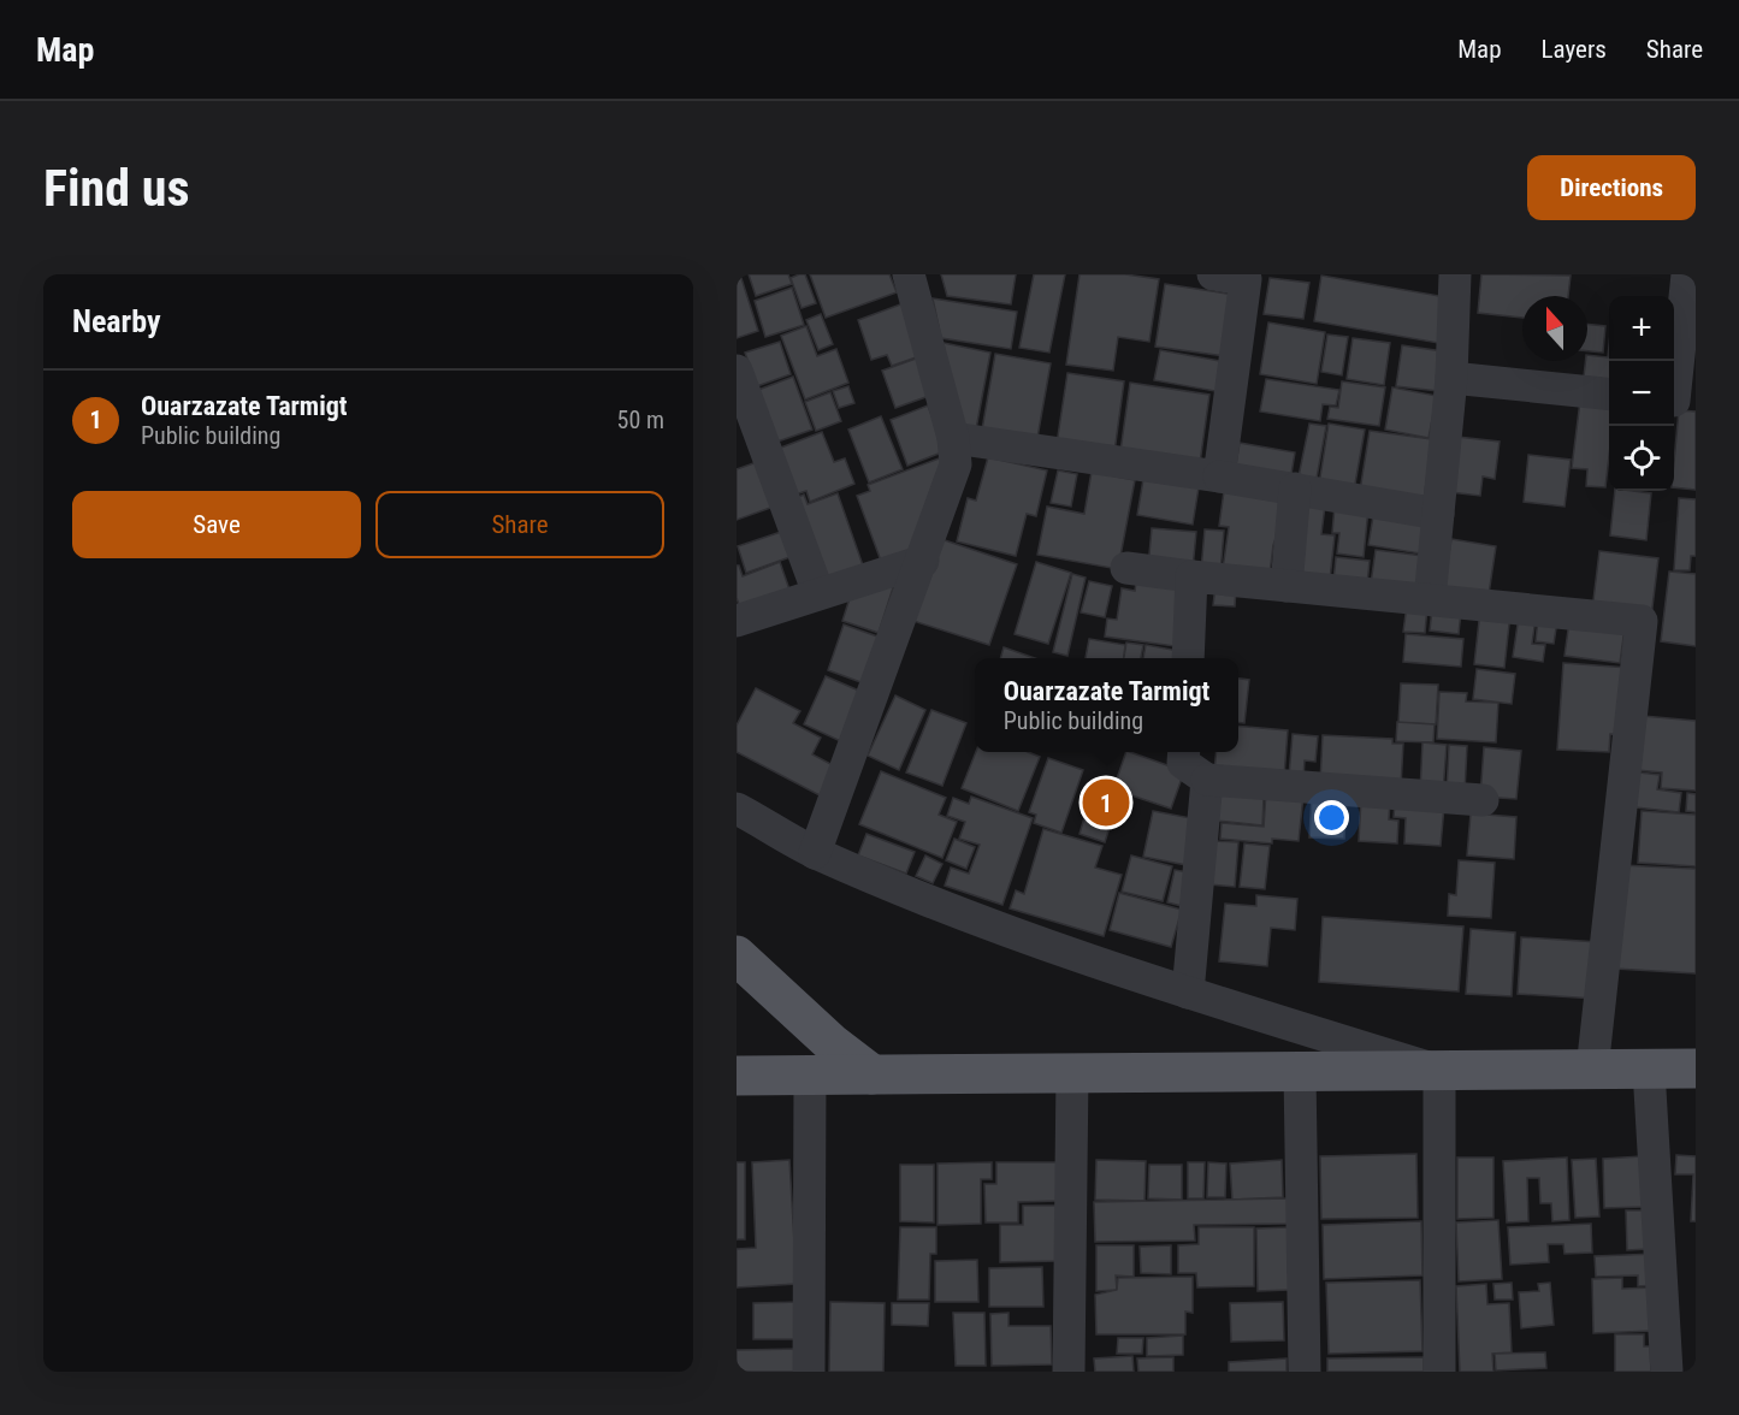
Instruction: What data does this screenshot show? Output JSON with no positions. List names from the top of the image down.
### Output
{
  "north": "top",
  "page": {
    "header": "Map",
    "nav": ["Map", "Layers", "Share"],
    "buttons": [
      "Directions",
      ["Save", "Share"]
    ],
    "title": "Find us",
    "heading": "Nearby",
    "map_buttons": ["+", "−"],
    "list": [
      {
        "mark": "1",
        "name": "Ouarzazate Tarmigt",
        "note": "Public building",
        "value": "50 m"
      }
    ],
    "popup": ["Ouarzazate Tarmigt", "Public building"],
    "pins": "1"
  }
}
